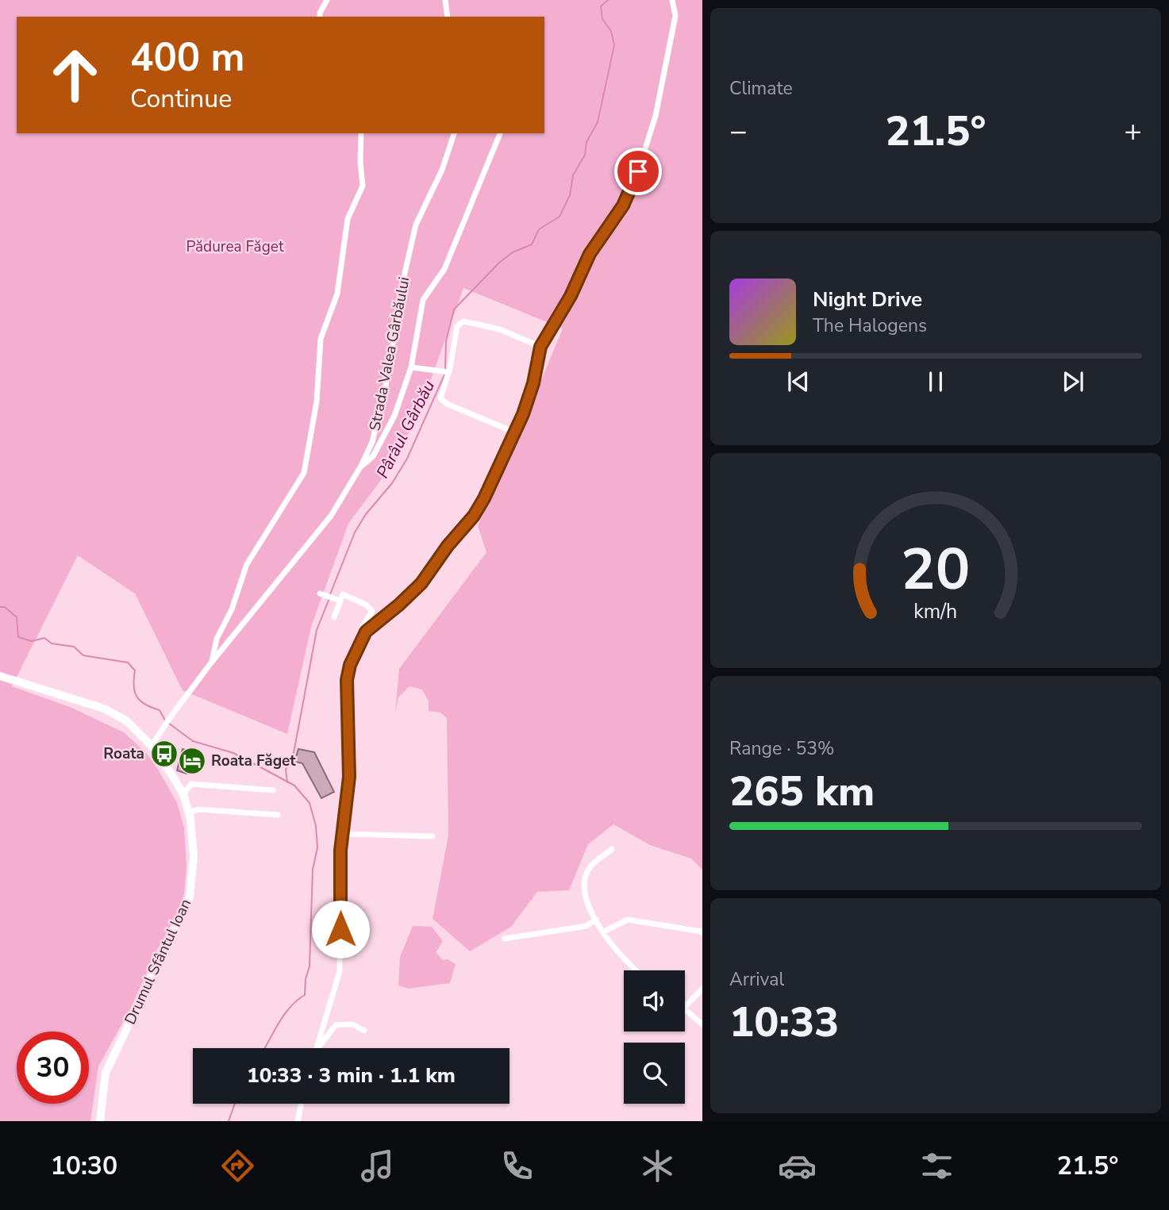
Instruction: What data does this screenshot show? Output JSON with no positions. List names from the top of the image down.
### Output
{
  "streets": {
    "main road": ["Drumul Sfântul Ioan"],
    "street": ["Strada Valea Gârbăului"]
  },
  "crossings": [
    ["Strada Valea Gârbăului", "Drumul Sfântul Ioan"]
  ],
  "water": ["Pârâul Gârbău"],
  "parks": ["Pădurea Făget"],
  "places": {
    "bus stop": ["Roata"],
    "hotel": ["Roata Făget"]
  },
  "page": {
    "tile": [
      "Climate",
      ["Range · 53%", "265 km"],
      ["Arrival", "10:33"]
    ],
    "turn": ["400 m", "Continue"],
    "heat": ["−", "21.5°", "+"],
    "song": ["Night Drive", "The Halogens"],
    "limit": "30",
    "trip": "10:33 · 3 min · 1.1 km",
    "tabs": ["10:30", "21.5°"],
    "gauge": ["20", "km/h"]
  }
}
